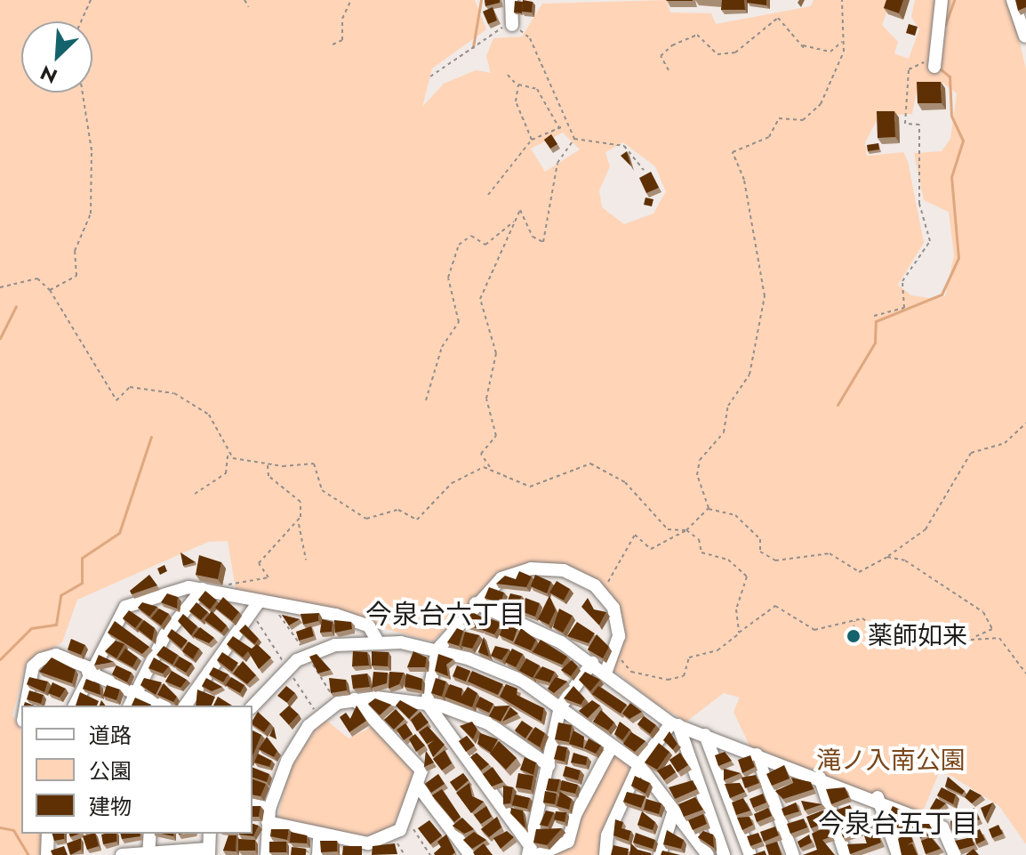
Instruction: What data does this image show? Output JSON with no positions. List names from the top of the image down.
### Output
{
  "districts": ["今泉台六丁目", "今泉台五丁目"],
  "parks": ["滝ノ入南公園"],
  "places": ["薬師如来"],
  "legend": ["道路", "公園", "建物"],
  "north": "bottom left"
}
